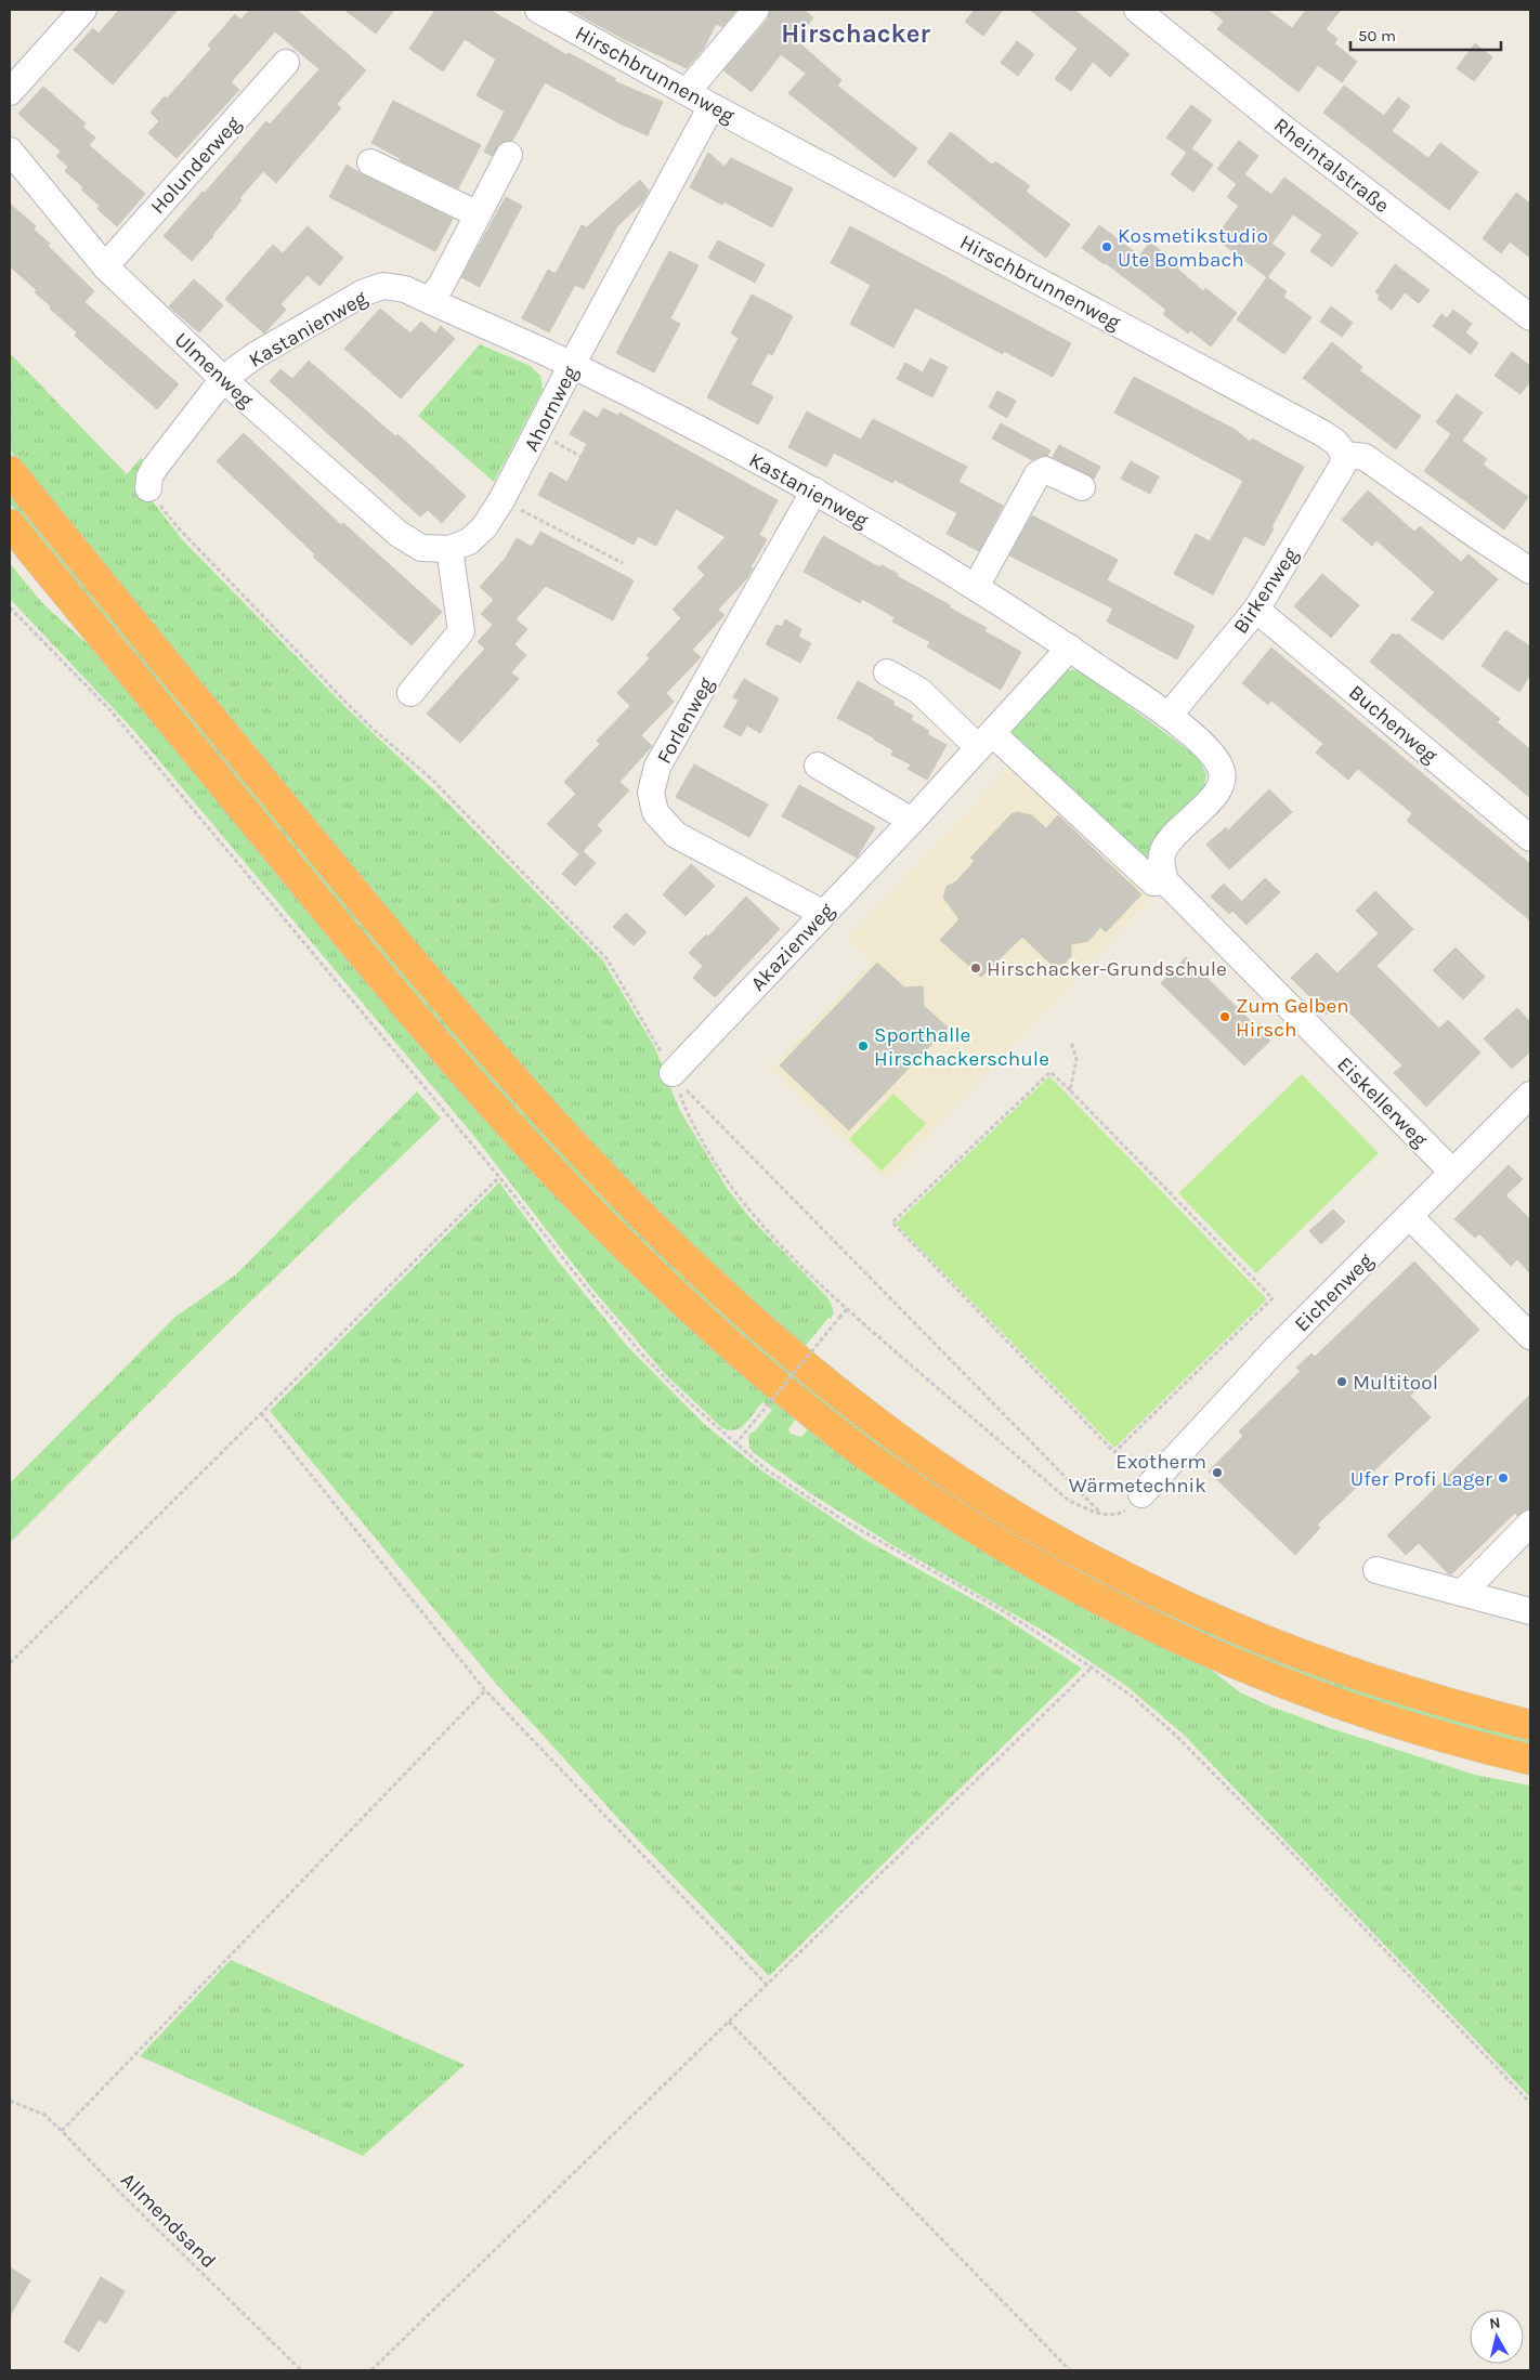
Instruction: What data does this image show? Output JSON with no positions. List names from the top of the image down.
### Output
{
  "streets": {
    "street": [
      "Hirschbrunnenweg",
      "Holunderweg",
      "Rheintalstraße",
      "Kastanienweg",
      "Ulmenweg",
      "Ahornweg",
      "Birkenweg",
      "Forlenweg",
      "Buchenweg",
      "Akazienweg",
      "Eiskellerweg",
      "Eichenweg"
    ],
    "path": ["Allmendsand"]
  },
  "crossings": [
    ["Hirschbrunnenweg", "Ahornweg"],
    ["Hirschbrunnenweg", "Birkenweg"],
    ["Holunderweg", "Ulmenweg"],
    ["Kastanienweg", "Ulmenweg"],
    ["Kastanienweg", "Ahornweg"],
    ["Kastanienweg", "Birkenweg"],
    ["Kastanienweg", "Forlenweg"],
    ["Kastanienweg", "Akazienweg"],
    ["Ulmenweg", "Ahornweg"],
    ["Birkenweg", "Buchenweg"],
    ["Forlenweg", "Akazienweg"],
    ["Eiskellerweg", "Eichenweg"]
  ],
  "districts": ["Hirschacker"],
  "places": [
    "Kosmetikstudio Ute Bombach",
    "Hirschacker-Grundschule",
    "Zum Gelben Hirsch",
    "Sporthalle Hirschackerschule",
    "Multitool",
    "Exotherm Wärmetechnik",
    "Ufer Profi Lager"
  ],
  "scale_bar": "50 m",
  "north": "top"
}
